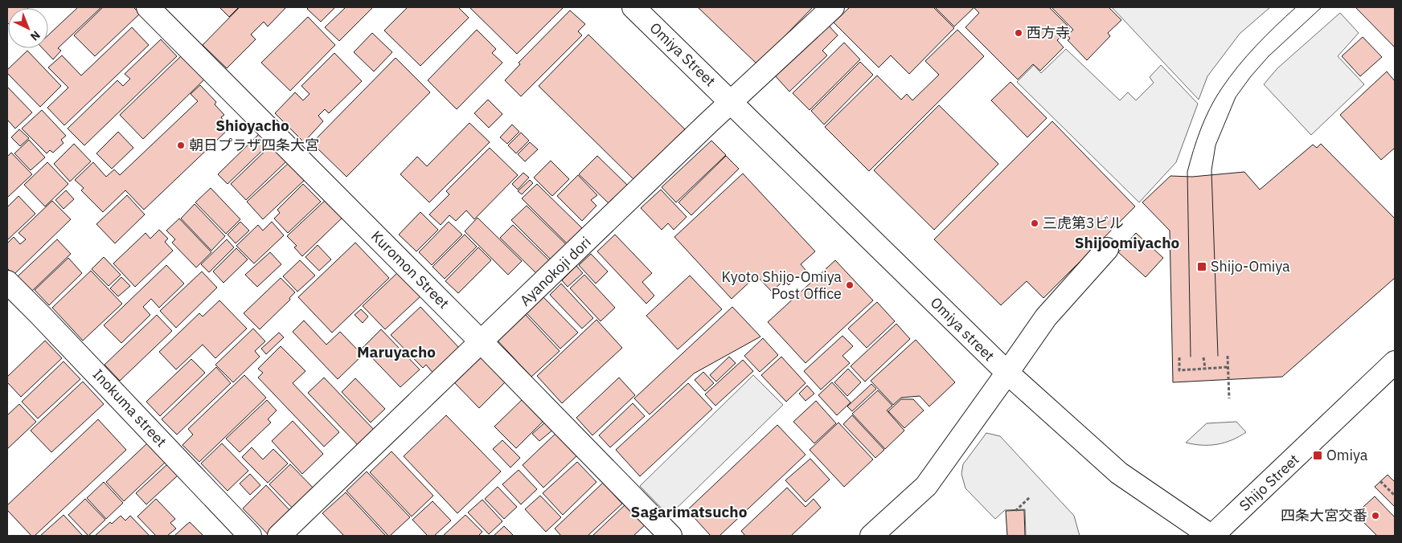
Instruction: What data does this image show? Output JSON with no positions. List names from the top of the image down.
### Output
{
  "streets": {
    "street": [
      "Omiya Street",
      "Kuromon Street",
      "Ayanokoji dori",
      "Omiya street",
      "Inokuma street",
      "Shijo Street"
    ]
  },
  "crossings": [
    ["Omiya Street", "Ayanokoji dori"],
    ["Omiya Street", "Omiya street"],
    ["Kuromon Street", "Ayanokoji dori"],
    ["Ayanokoji dori", "Omiya street"],
    ["Omiya street", "Shijo Street"]
  ],
  "districts": [
    "Shioyacho",
    "Shijoomiyacho",
    "Maruyacho",
    "Sagarimatsucho"
  ],
  "places": {
    "other": [
      "西方寺",
      "朝日プラザ四条大宮",
      "三虎第3ビル",
      "Kyoto Shijo-Omiya Post Office",
      "四条大宮交番"
    ],
    "transit": ["Shijo-Omiya", "Omiya"]
  },
  "north": "bottom right"
}
